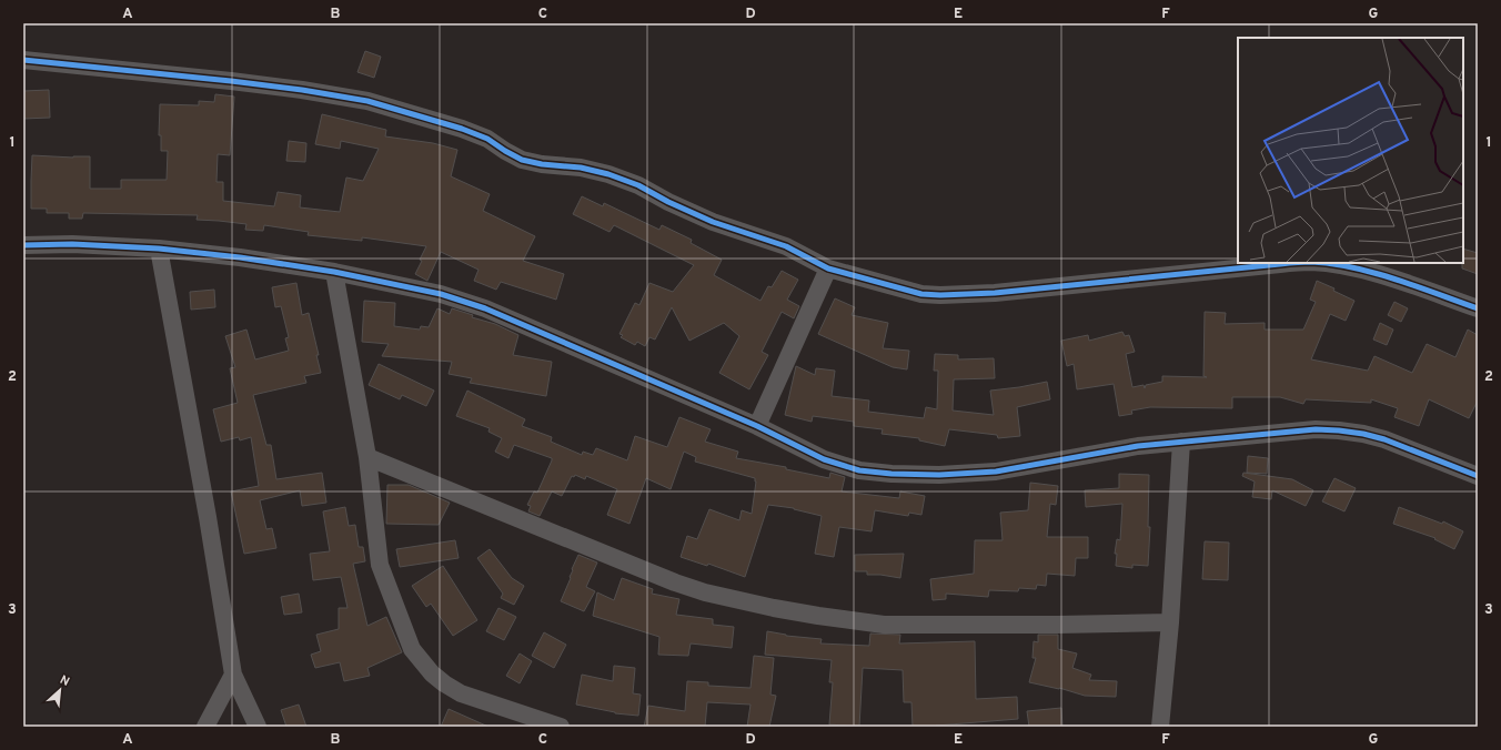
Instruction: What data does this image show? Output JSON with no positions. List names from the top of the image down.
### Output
{
  "north": "top right",
  "grid": {
    "columns": [
      "A",
      "B",
      "C",
      "D",
      "E",
      "F",
      "G"
    ],
    "rows": ["1", "2", "3"]
  }
}
